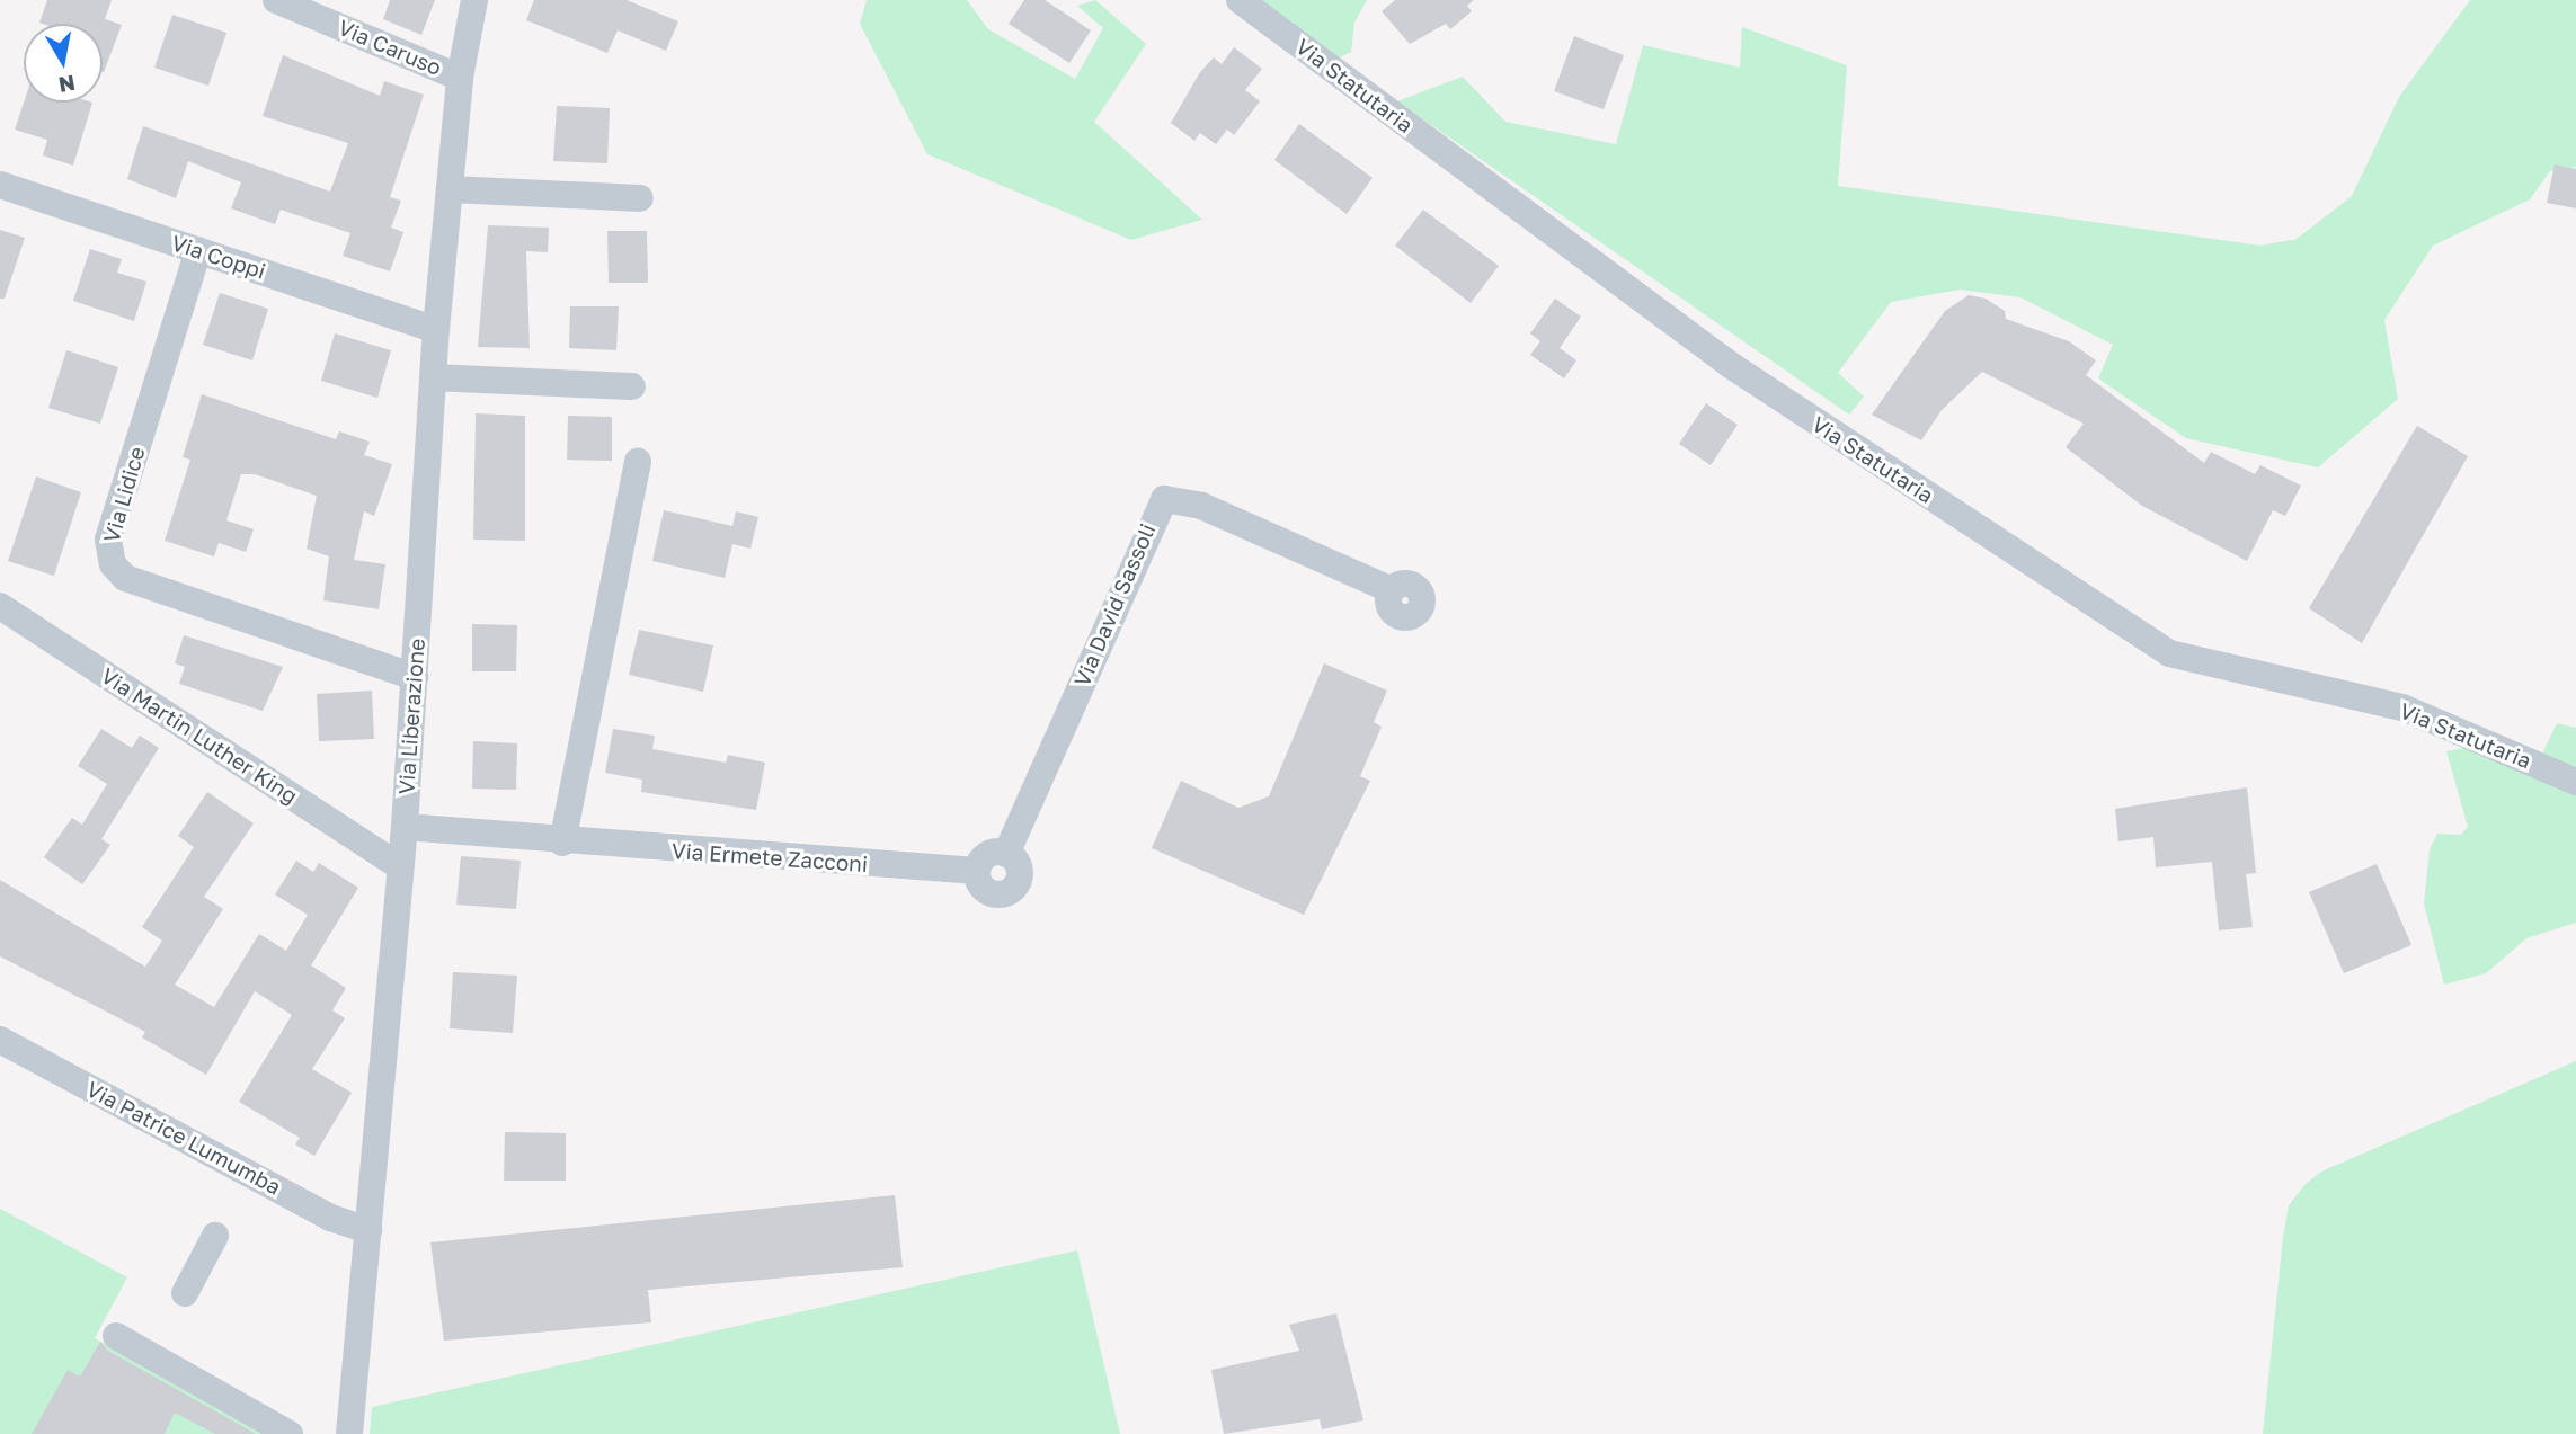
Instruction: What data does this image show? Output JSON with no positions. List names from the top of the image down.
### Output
{
  "streets": {
    "street": [
      "Via Caruso",
      "Via Statutaria",
      "Via Coppi",
      "Via Lidice",
      "Via David Sassoli",
      "Via Liberazione",
      "Via Martin Luther King",
      "Via Ermete Zacconi",
      "Via Patrice Lumumba"
    ]
  },
  "crossings": [
    ["Via Caruso", "Via Liberazione"],
    ["Via Coppi", "Via Lidice"],
    ["Via Coppi", "Via Liberazione"],
    ["Via Lidice", "Via Liberazione"],
    ["Via David Sassoli", "Via Ermete Zacconi"],
    ["Via Liberazione", "Via Martin Luther King"],
    ["Via Liberazione", "Via Ermete Zacconi"],
    ["Via Liberazione", "Via Patrice Lumumba"]
  ],
  "north": "bottom"
}
